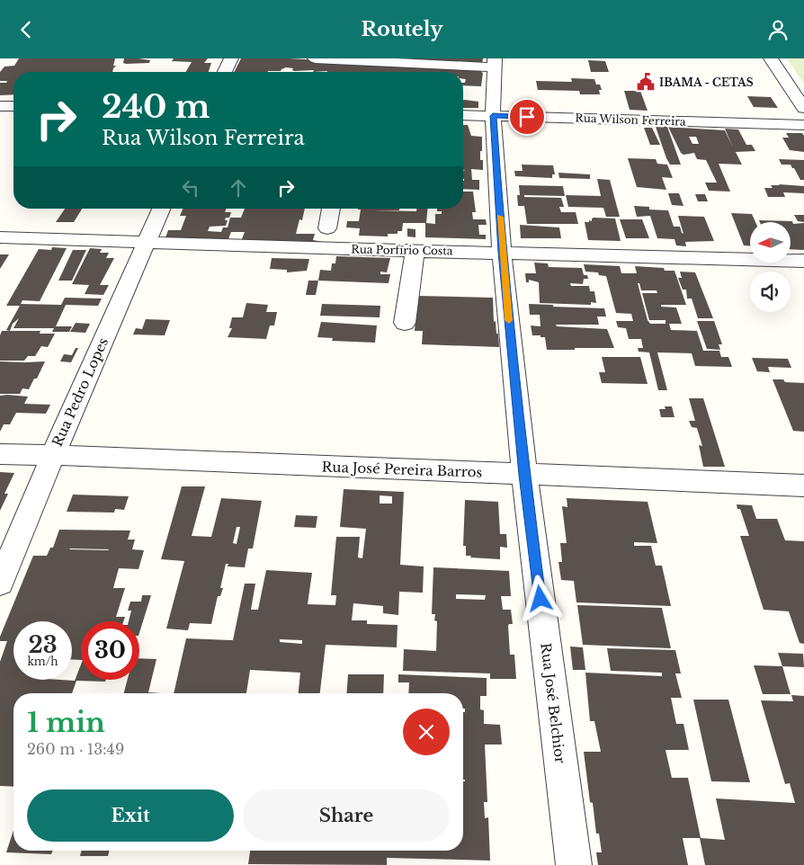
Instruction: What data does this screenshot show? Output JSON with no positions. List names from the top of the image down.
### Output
{
  "streets": {
    "street": [
      "Rua Wilson Ferreira",
      "Rua Porfírio Costa",
      "Rua Pedro Lopes",
      "Rua José Pereira Barros",
      "Rua José Belchior"
    ]
  },
  "crossings": [
    ["Rua Wilson Ferreira", "Rua José Belchior"],
    ["Rua Porfírio Costa", "Rua Pedro Lopes"],
    ["Rua Porfírio Costa", "Rua José Belchior"],
    ["Rua Pedro Lopes", "Rua José Pereira Barros"],
    ["Rua José Pereira Barros", "Rua José Belchior"]
  ],
  "places": {
    "public building": ["IBAMA - CETAS"]
  },
  "north": "left",
  "page": {
    "header": "Routely",
    "turn": ["240 m", "Rua Wilson Ferreira"],
    "speed": "23 km/h",
    "limit": "30",
    "heading": ["1 min", "260 m · 13:49"],
    "buttons": ["Exit", "Share"]
  }
}
